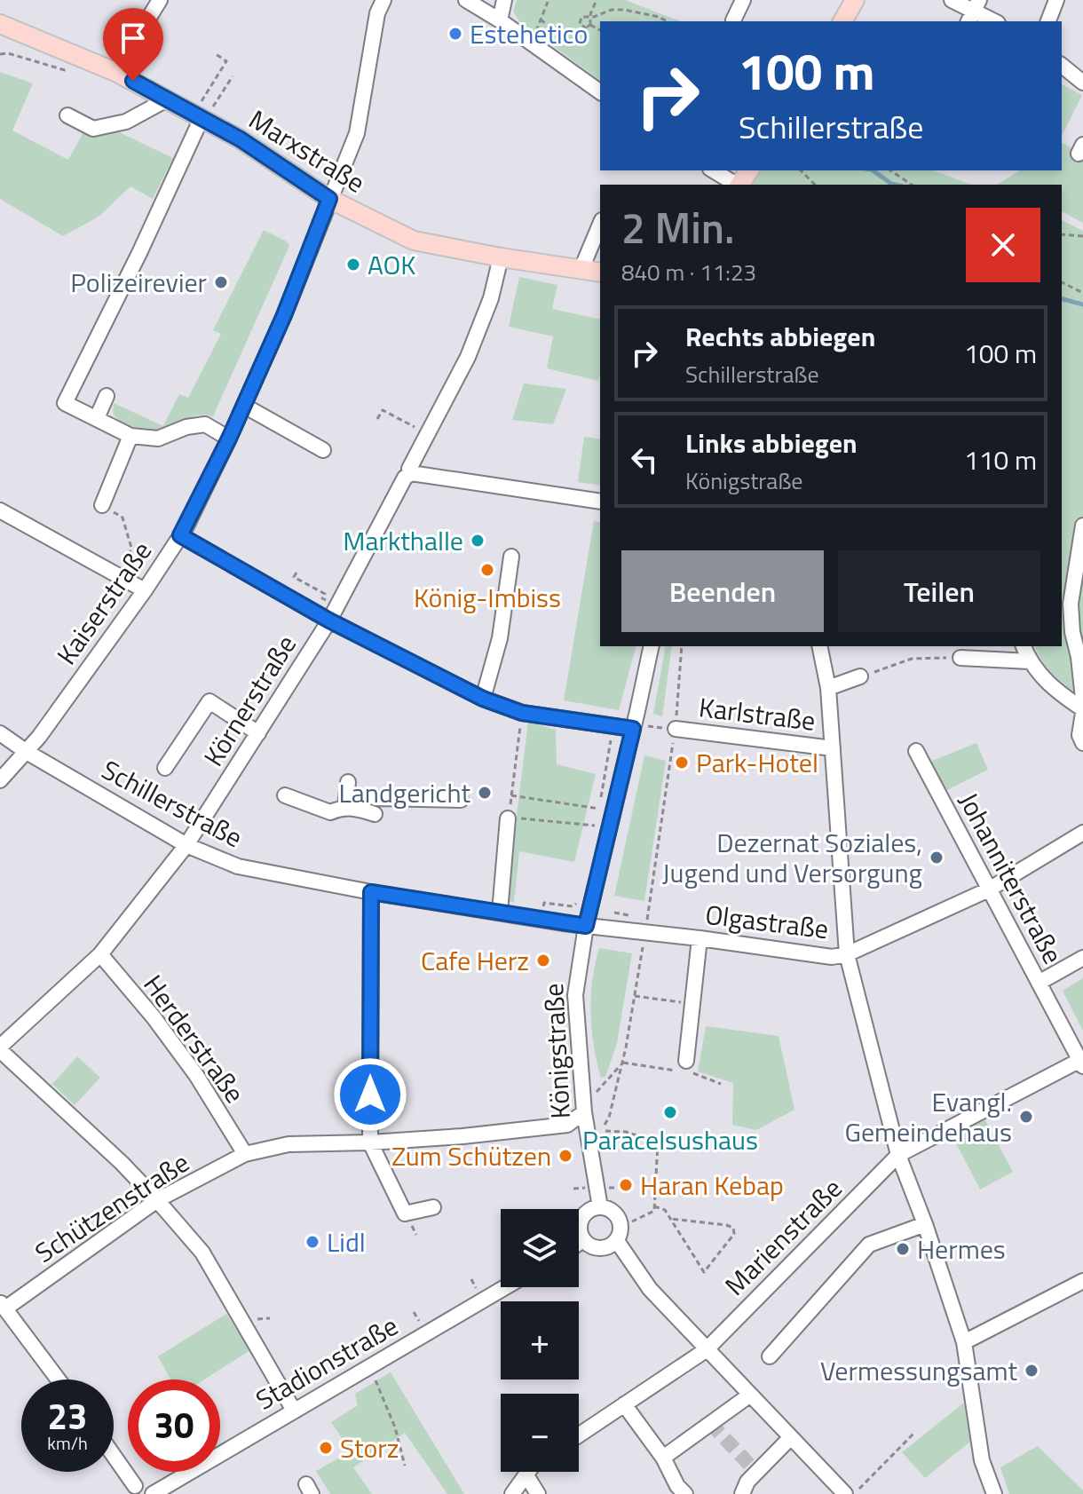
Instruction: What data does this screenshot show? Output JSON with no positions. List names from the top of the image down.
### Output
{
  "streets": {
    "main road": ["Marxstraße"],
    "street": [
      "Kaiserstraße",
      "Körnerstraße",
      "Karlstraße",
      "Schillerstraße",
      "Johanniterstraße",
      "Olgastraße",
      "Herderstraße",
      "Königstraße",
      "Schützenstraße",
      "Marienstraße",
      "Stadionstraße"
    ]
  },
  "crossings": [
    ["Marxstraße", "Kaiserstraße"],
    ["Marxstraße", "Körnerstraße"],
    ["Kaiserstraße", "Schillerstraße"],
    ["Körnerstraße", "Schillerstraße"],
    ["Körnerstraße", "Herderstraße"],
    ["Schillerstraße", "Olgastraße"],
    ["Schillerstraße", "Königstraße"],
    ["Johanniterstraße", "Olgastraße"],
    ["Johanniterstraße", "Marienstraße"],
    ["Olgastraße", "Königstraße"],
    ["Herderstraße", "Schützenstraße"],
    ["Königstraße", "Schützenstraße"]
  ],
  "places": [
    "Estehetico",
    "AOK",
    "Polizeirevier",
    "Markthalle",
    "König-Imbiss",
    "Park-Hotel",
    "Landgericht",
    "Dezernat Soziales, Jugend und Versorgung",
    "Cafe Herz",
    "Paracelsushaus",
    "Evangl. Gemeindehaus",
    "Zum Schützen",
    "Haran Kebap",
    "Lidl",
    "Hermes",
    "Vermessungsamt",
    "Storz"
  ],
  "page": {
    "turn": ["100 m", "Schillerstraße"],
    "heading": ["2 Min.", "840 m · 11:23"],
    "list": [
      {
        "name": "Rechts abbiegen",
        "note": "Schillerstraße",
        "value": "100 m"
      },
      {
        "name": "Links abbiegen",
        "note": "Königstraße",
        "value": "110 m"
      }
    ],
    "buttons": ["Beenden", "Teilen"],
    "map_buttons": ["+", "−"],
    "speed": "23 km/h",
    "limit": "30"
  }
}
